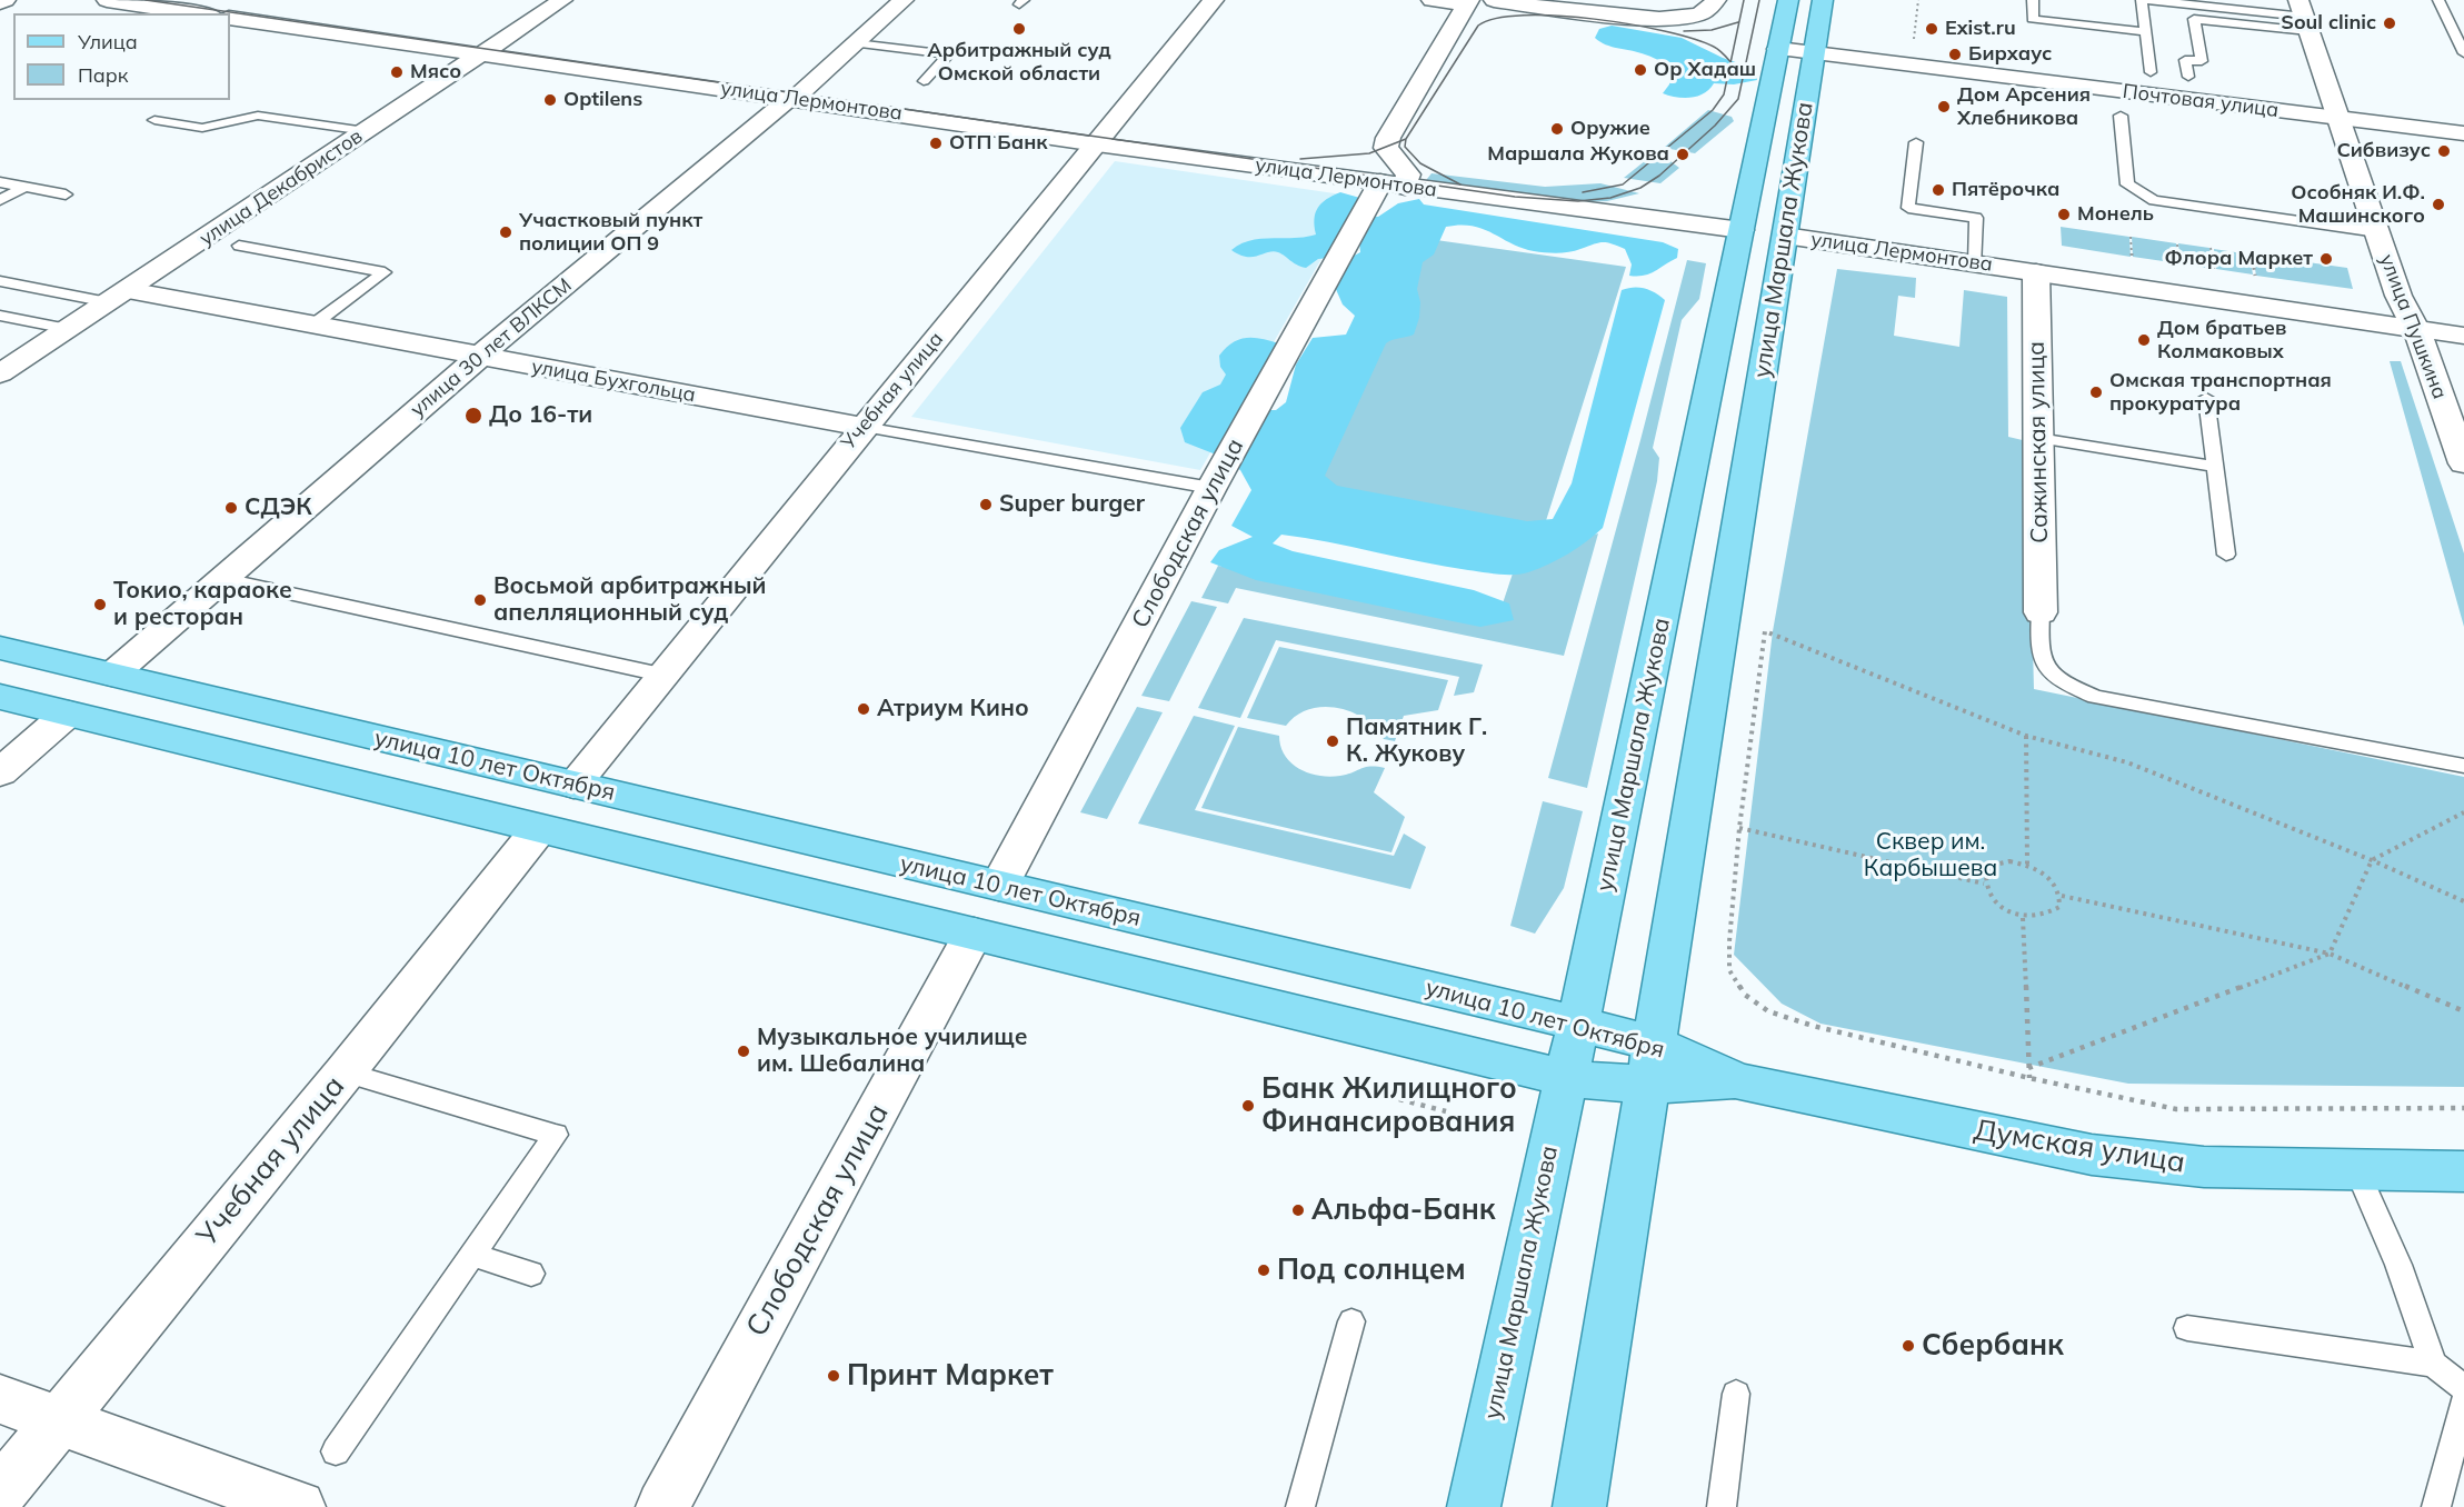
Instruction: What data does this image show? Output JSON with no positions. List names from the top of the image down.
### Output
{
  "streets": {
    "main road": [
      "улица Лермонтова",
      "улица Маршала Жукова",
      "улица 10 лет Октября",
      "Думская улица"
    ],
    "street": [
      "Почтовая улица",
      "улица Декабристов",
      "улица Пушкина",
      "улица 30 лет ВЛКСМ",
      "улица Бухгольца",
      "Учебная улица",
      "Сажинская улица",
      "Слободская улица"
    ]
  },
  "crossings": [
    ["улица Лермонтова", "улица Декабристов"],
    ["улица Лермонтова", "улица Маршала Жукова"],
    ["улица Лермонтова", "улица Пушкина"],
    ["улица Лермонтова", "улица 30 лет ВЛКСМ"],
    ["улица Лермонтова", "Учебная улица"],
    ["улица Лермонтова", "Сажинская улица"],
    ["улица Лермонтова", "Слободская улица"],
    ["Почтовая улица", "улица Маршала Жукова"],
    ["Почтовая улица", "улица Пушкина"],
    ["улица Декабристов", "улица Бухгольца"],
    ["улица Маршала Жукова", "улица 10 лет Октября"],
    ["улица 30 лет ВЛКСМ", "улица Бухгольца"],
    ["улица 30 лет ВЛКСМ", "улица 10 лет Октября"],
    ["улица Бухгольца", "Учебная улица"],
    ["Учебная улица", "улица 10 лет Октября"],
    ["Слободская улица", "улица 10 лет Октября"],
    ["улица 10 лет Октября", "Думская улица"]
  ],
  "parks": ["Сквер им. Карбышева"],
  "places": [
    "Soul clinic",
    "Арбитражный суд Омской области",
    "Exist.ru",
    "Бирхаус",
    "Ор Хадаш",
    "Мясо",
    "Optilens",
    "Дом Арсения Хлебникова",
    "Оружие",
    "ОТП Банк",
    "Сибвизус",
    "Маршала Жукова",
    "Пятёрочка",
    "Особняк И.Ф. Машинского",
    "Монель",
    "Участковый пункт полиции ОП 9",
    "Флора Маркет",
    "Дом братьев Колмаковых",
    "Омская транспортная прокуратура",
    "До 16-ти",
    "Super burger",
    "СДЭК",
    "Восьмой арбитражный апелляционный суд",
    "Токио, караоке и ресторан",
    "Атриум Кино",
    "Памятник Г. К. Жукову",
    "Музыкальное училище им. Шебалина",
    "Банк Жилищного Финансирования",
    "Альфа-Банк",
    "Под солнцем",
    "Сбербанк",
    "Принт Маркет"
  ],
  "legend": ["Улица", "Парк"]
}
